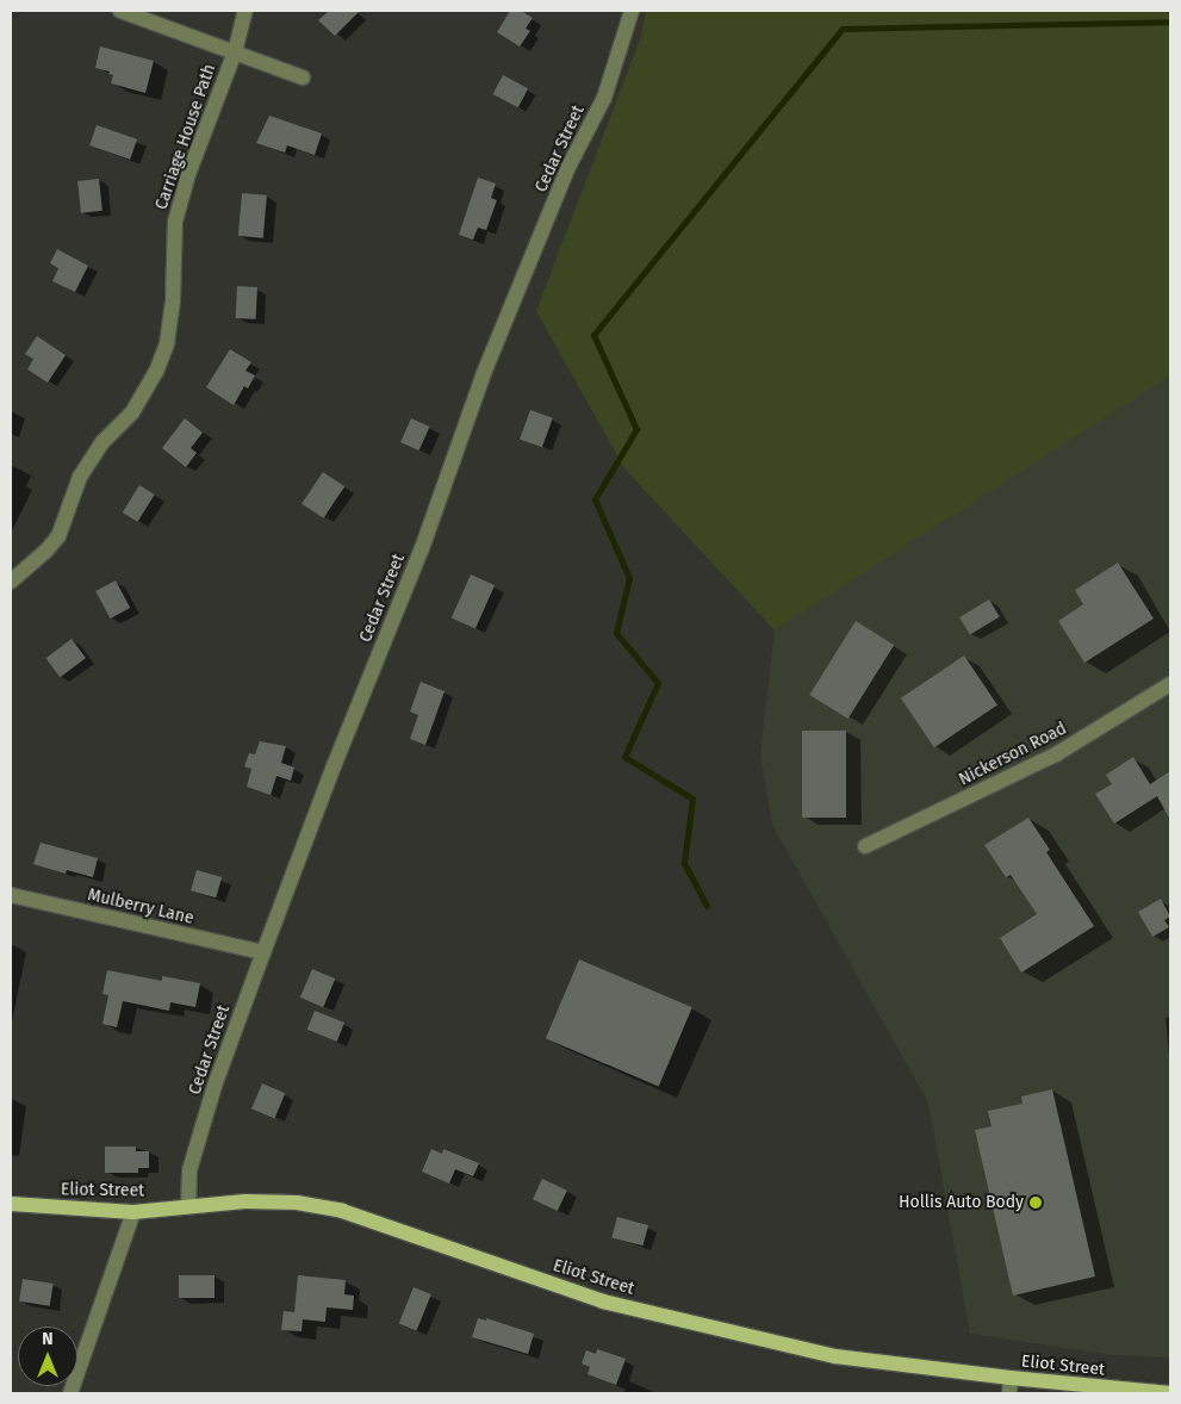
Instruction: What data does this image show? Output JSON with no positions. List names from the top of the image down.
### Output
{
  "streets": {
    "main road": ["Eliot Street"],
    "street": [
      "Carriage House Path",
      "Cedar Street",
      "Nickerson Road",
      "Mulberry Lane"
    ]
  },
  "crossings": [
    ["Cedar Street", "Mulberry Lane"],
    ["Cedar Street", "Eliot Street"]
  ],
  "places": ["Hollis Auto Body"],
  "north": "top"
}
